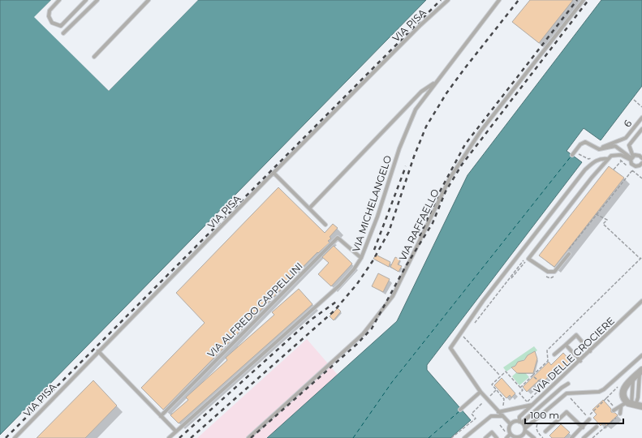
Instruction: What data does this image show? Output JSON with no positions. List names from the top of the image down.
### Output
{
  "streets": {
    "lane": [
      "VIA PISA",
      "6",
      "VIA MICHELANGELO",
      "VIA RAFFAELLO",
      "VIA ALFREDO CAPPELLINI",
      "VIA DELLE CROCIERE"
    ]
  },
  "crossings": [
    ["VIA MICHELANGELO", "VIA ALFREDO CAPPELLINI"]
  ],
  "scale_bar": "100 m"
}
